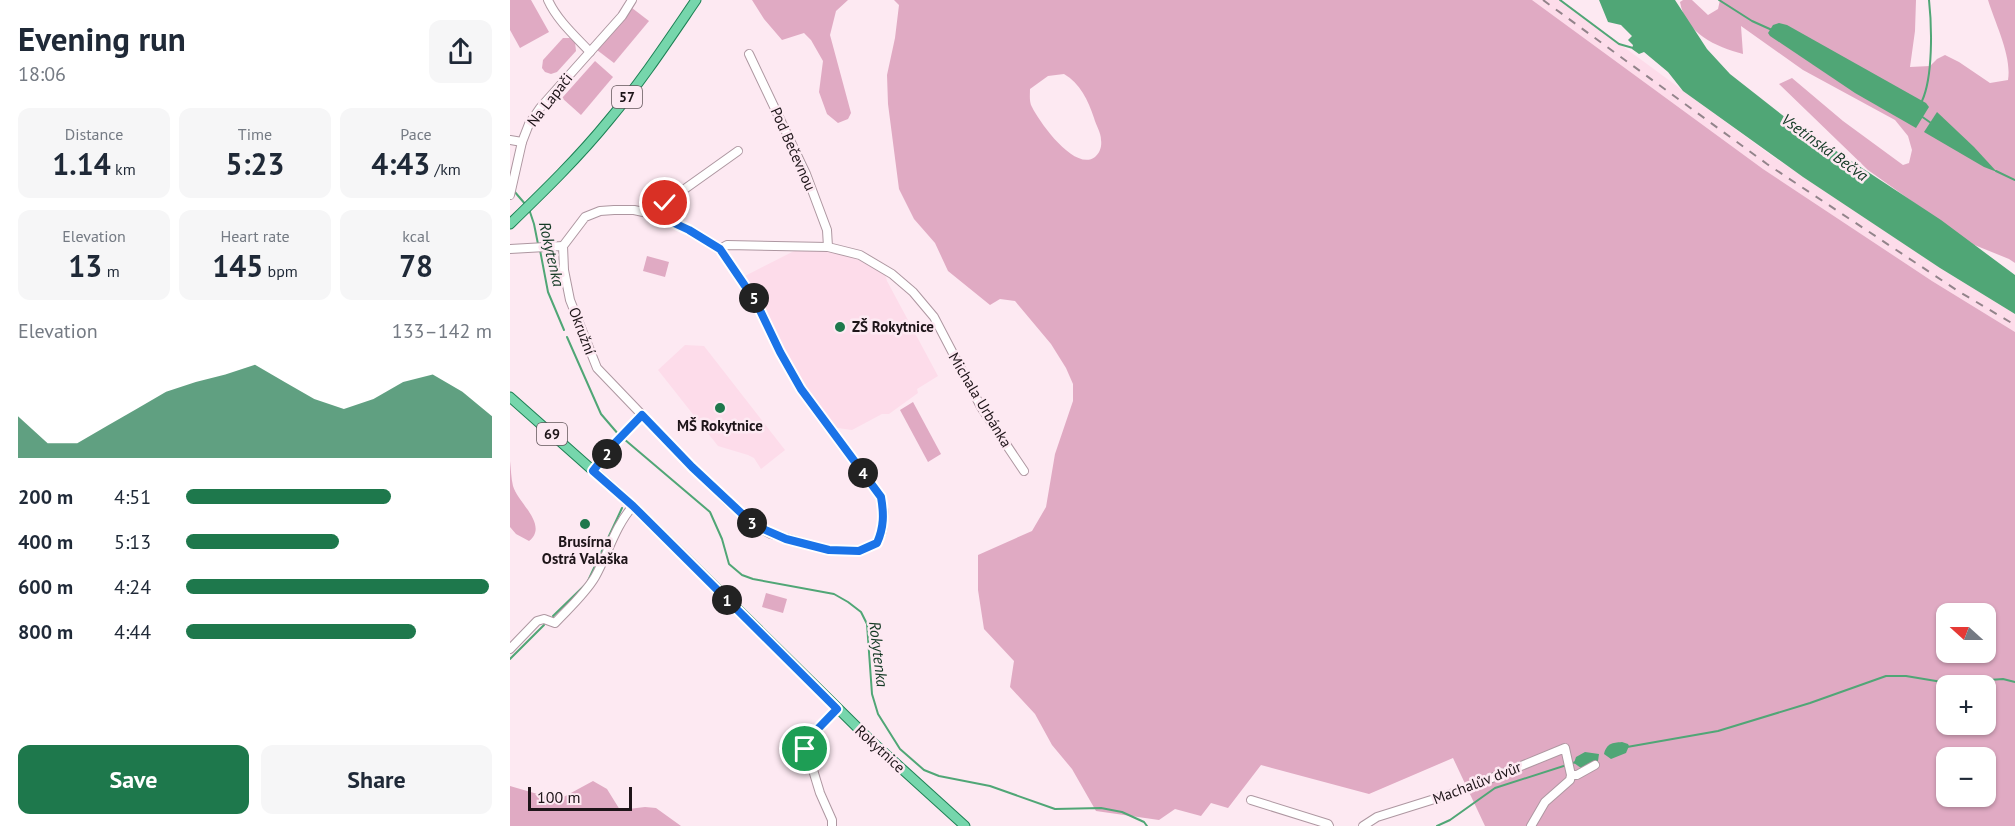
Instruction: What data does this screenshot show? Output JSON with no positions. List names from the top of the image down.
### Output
{
  "streets": {
    "main road": ["57", "69", "Rokytnice"],
    "street": [
      "Na Lapači",
      "Pod Bečevnou",
      "Okružní",
      "Michala Urbánka",
      "Machalův dvůr"
    ]
  },
  "crossings": [
    ["Pod Bečevnou", "Michala Urbánka"],
    ["Okružní", "Michala Urbánka"]
  ],
  "water": ["Vsetínská Bečva", "Rokytenka"],
  "places": ["ZŠ Rokytnice", "MŠ Rokytnice", "Brusírna Ostrá Valaška"],
  "scale_bar": "100 m",
  "north": "left",
  "page": {
    "heading": ["Evening run", "18:06"],
    "stats": [
      ["Distance", "1.14 km"],
      ["Time", "5:23"],
      ["Pace", "4:43 /km"],
      ["Elevation", "13 m"],
      ["Heart rate", "145 bpm"],
      ["kcal", "78"]
    ],
    "pins": [
      "5",
      "2",
      "4",
      "3",
      "1"
    ],
    "chart": ["Elevation", "133–142 m"],
    "list": [
      {
        "name": "200 m",
        "note": "4:51"
      },
      {
        "name": "400 m",
        "note": "5:13"
      },
      {
        "name": "600 m",
        "note": "4:24"
      },
      {
        "name": "800 m",
        "note": "4:44"
      }
    ],
    "map_buttons": ["+", "−"],
    "buttons": ["Save", "Share"],
    "scale": "100 m"
  }
}
